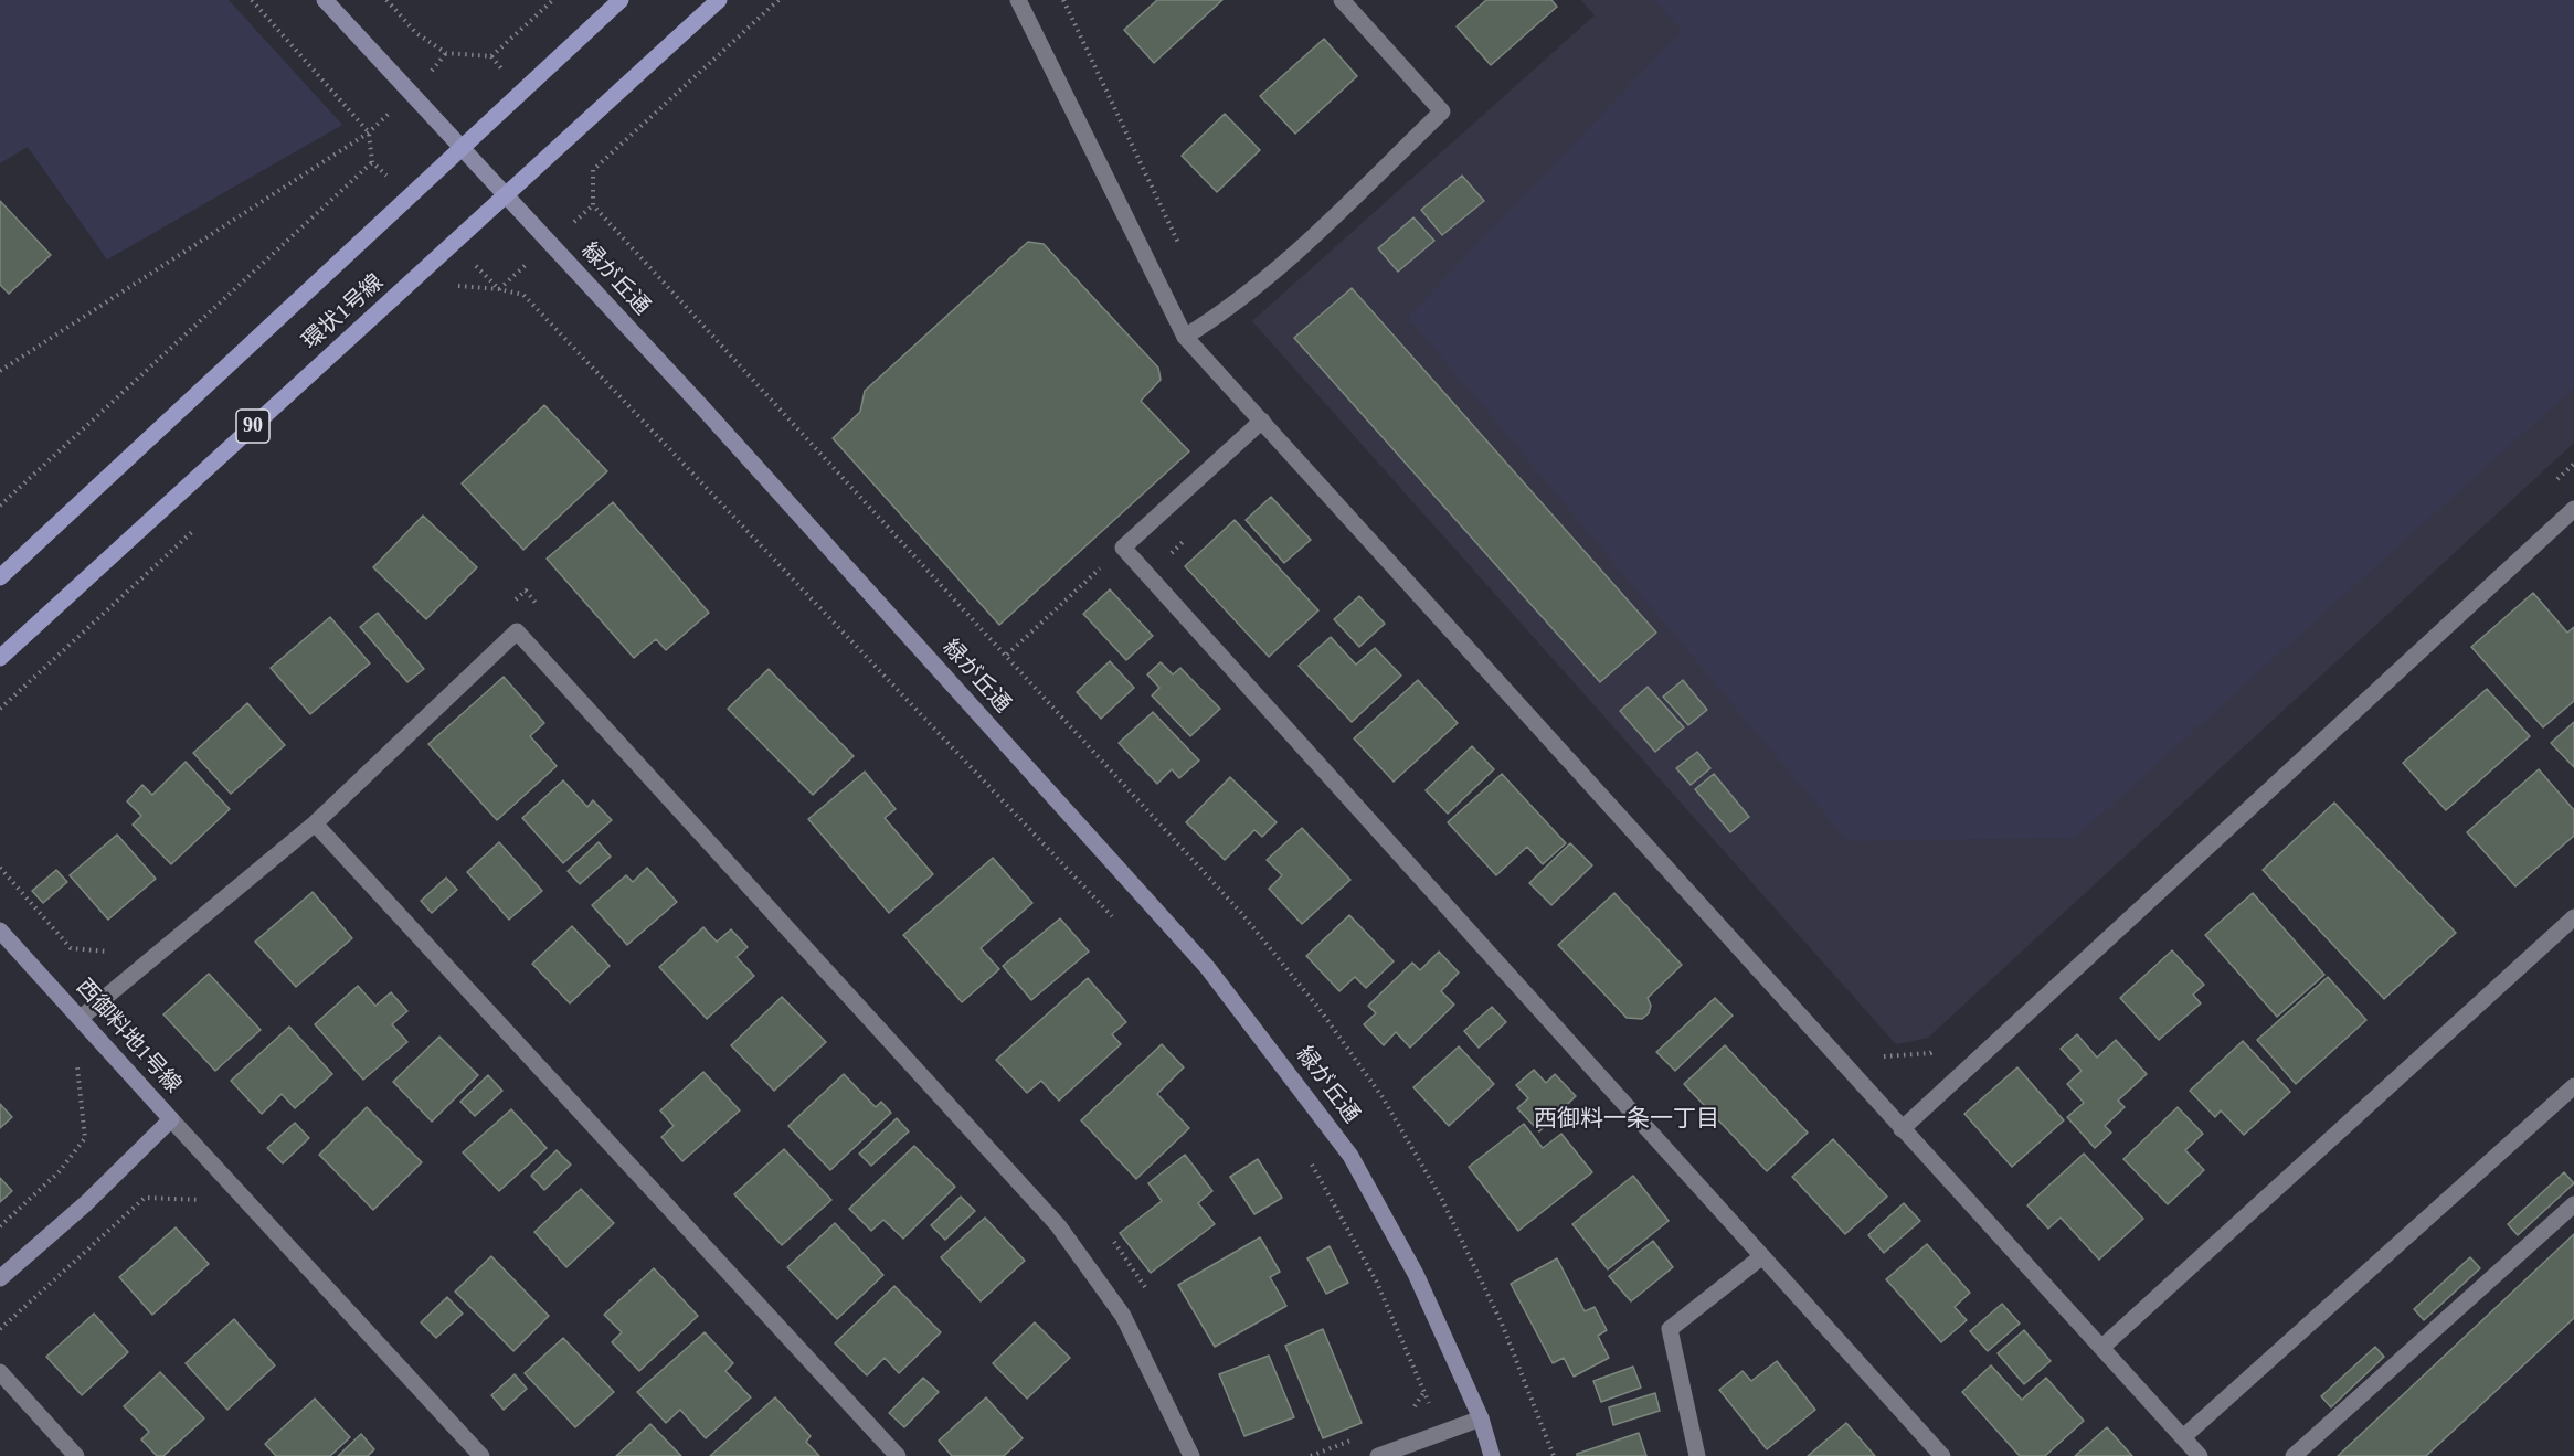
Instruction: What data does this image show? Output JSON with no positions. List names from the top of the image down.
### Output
{
  "streets": {
    "main road": ["環状1号線", "90"],
    "street": ["緑が丘通", "西御料地1号線"]
  },
  "crossings": [
    ["緑が丘通", "環状1号線"]
  ],
  "districts": ["西御料一条一丁目"]
}
